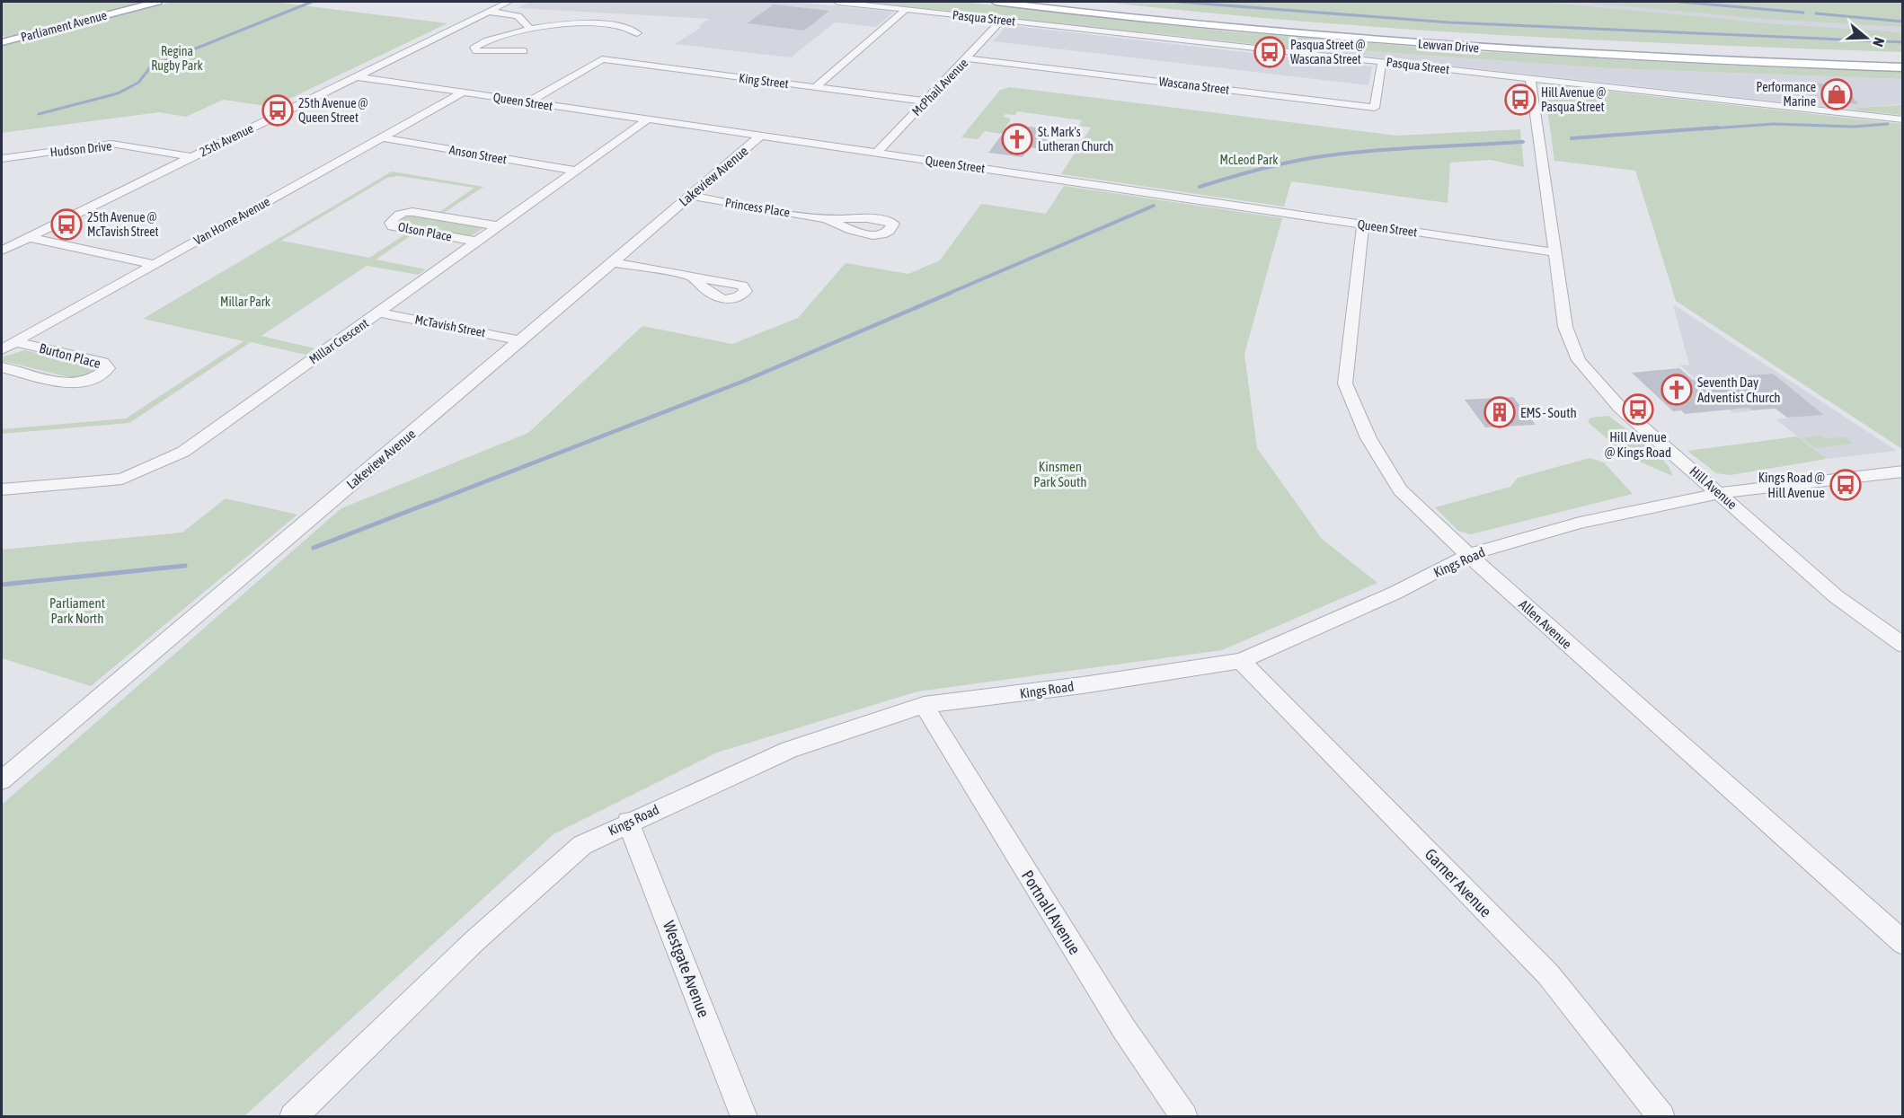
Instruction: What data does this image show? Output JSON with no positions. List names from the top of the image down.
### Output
{
  "streets": {
    "main road": ["Parliament Avenue", "Lewvan Drive"],
    "street": [
      "Pasqua Street",
      "King Street",
      "Wascana Street",
      "McPhail Avenue",
      "Queen Street",
      "25th Avenue",
      "Hudson Drive",
      "Anson Street",
      "Lakeview Avenue",
      "Princess Place",
      "Van Horne Avenue",
      "Olson Place",
      "McTavish Street",
      "Millar Crescent",
      "Burton Place",
      "Hill Avenue",
      "Kings Road",
      "Allen Avenue",
      "Garner Avenue",
      "Portnall Avenue",
      "Westgate Avenue"
    ]
  },
  "crossings": [
    ["Pasqua Street", "Wascana Street"],
    ["Pasqua Street", "McPhail Avenue"],
    ["Pasqua Street", "Hill Avenue"],
    ["King Street", "McPhail Avenue"],
    ["King Street", "Queen Street"],
    ["Wascana Street", "McPhail Avenue"],
    ["McPhail Avenue", "Queen Street"],
    ["Queen Street", "25th Avenue"],
    ["Queen Street", "Lakeview Avenue"],
    ["Queen Street", "Van Horne Avenue"],
    ["Queen Street", "Millar Crescent"],
    ["Queen Street", "Hill Avenue"],
    ["Queen Street", "Allen Avenue"],
    ["25th Avenue", "Hudson Drive"],
    ["Anson Street", "Van Horne Avenue"],
    ["Anson Street", "Millar Crescent"],
    ["Lakeview Avenue", "Princess Place"],
    ["Lakeview Avenue", "McTavish Street"],
    ["Van Horne Avenue", "Burton Place"],
    ["Olson Place", "Millar Crescent"],
    ["McTavish Street", "Millar Crescent"],
    ["Hill Avenue", "Kings Road"],
    ["Kings Road", "Allen Avenue"],
    ["Kings Road", "Garner Avenue"],
    ["Kings Road", "Portnall Avenue"],
    ["Kings Road", "Westgate Avenue"]
  ],
  "parks": [
    "Regina Rugby Park",
    "McLeod Park",
    "Millar Park",
    "Kinsmen Park South",
    "Parliament Park North"
  ],
  "places": {
    "bus stop": [
      "Pasqua Street @ Wascana Street",
      "Hill Avenue @ Pasqua Street",
      "25th Avenue @ Queen Street",
      "25th Avenue @ McTavish Street",
      "Hill Avenue @ Kings Road",
      "Kings Road @ Hill Avenue"
    ],
    "shop": ["Performance Marine"],
    "church": ["St. Mark's Lutheran Church", "Seventh Day Adventist Church"],
    "building": ["EMS - South"]
  },
  "north": "right"
}
